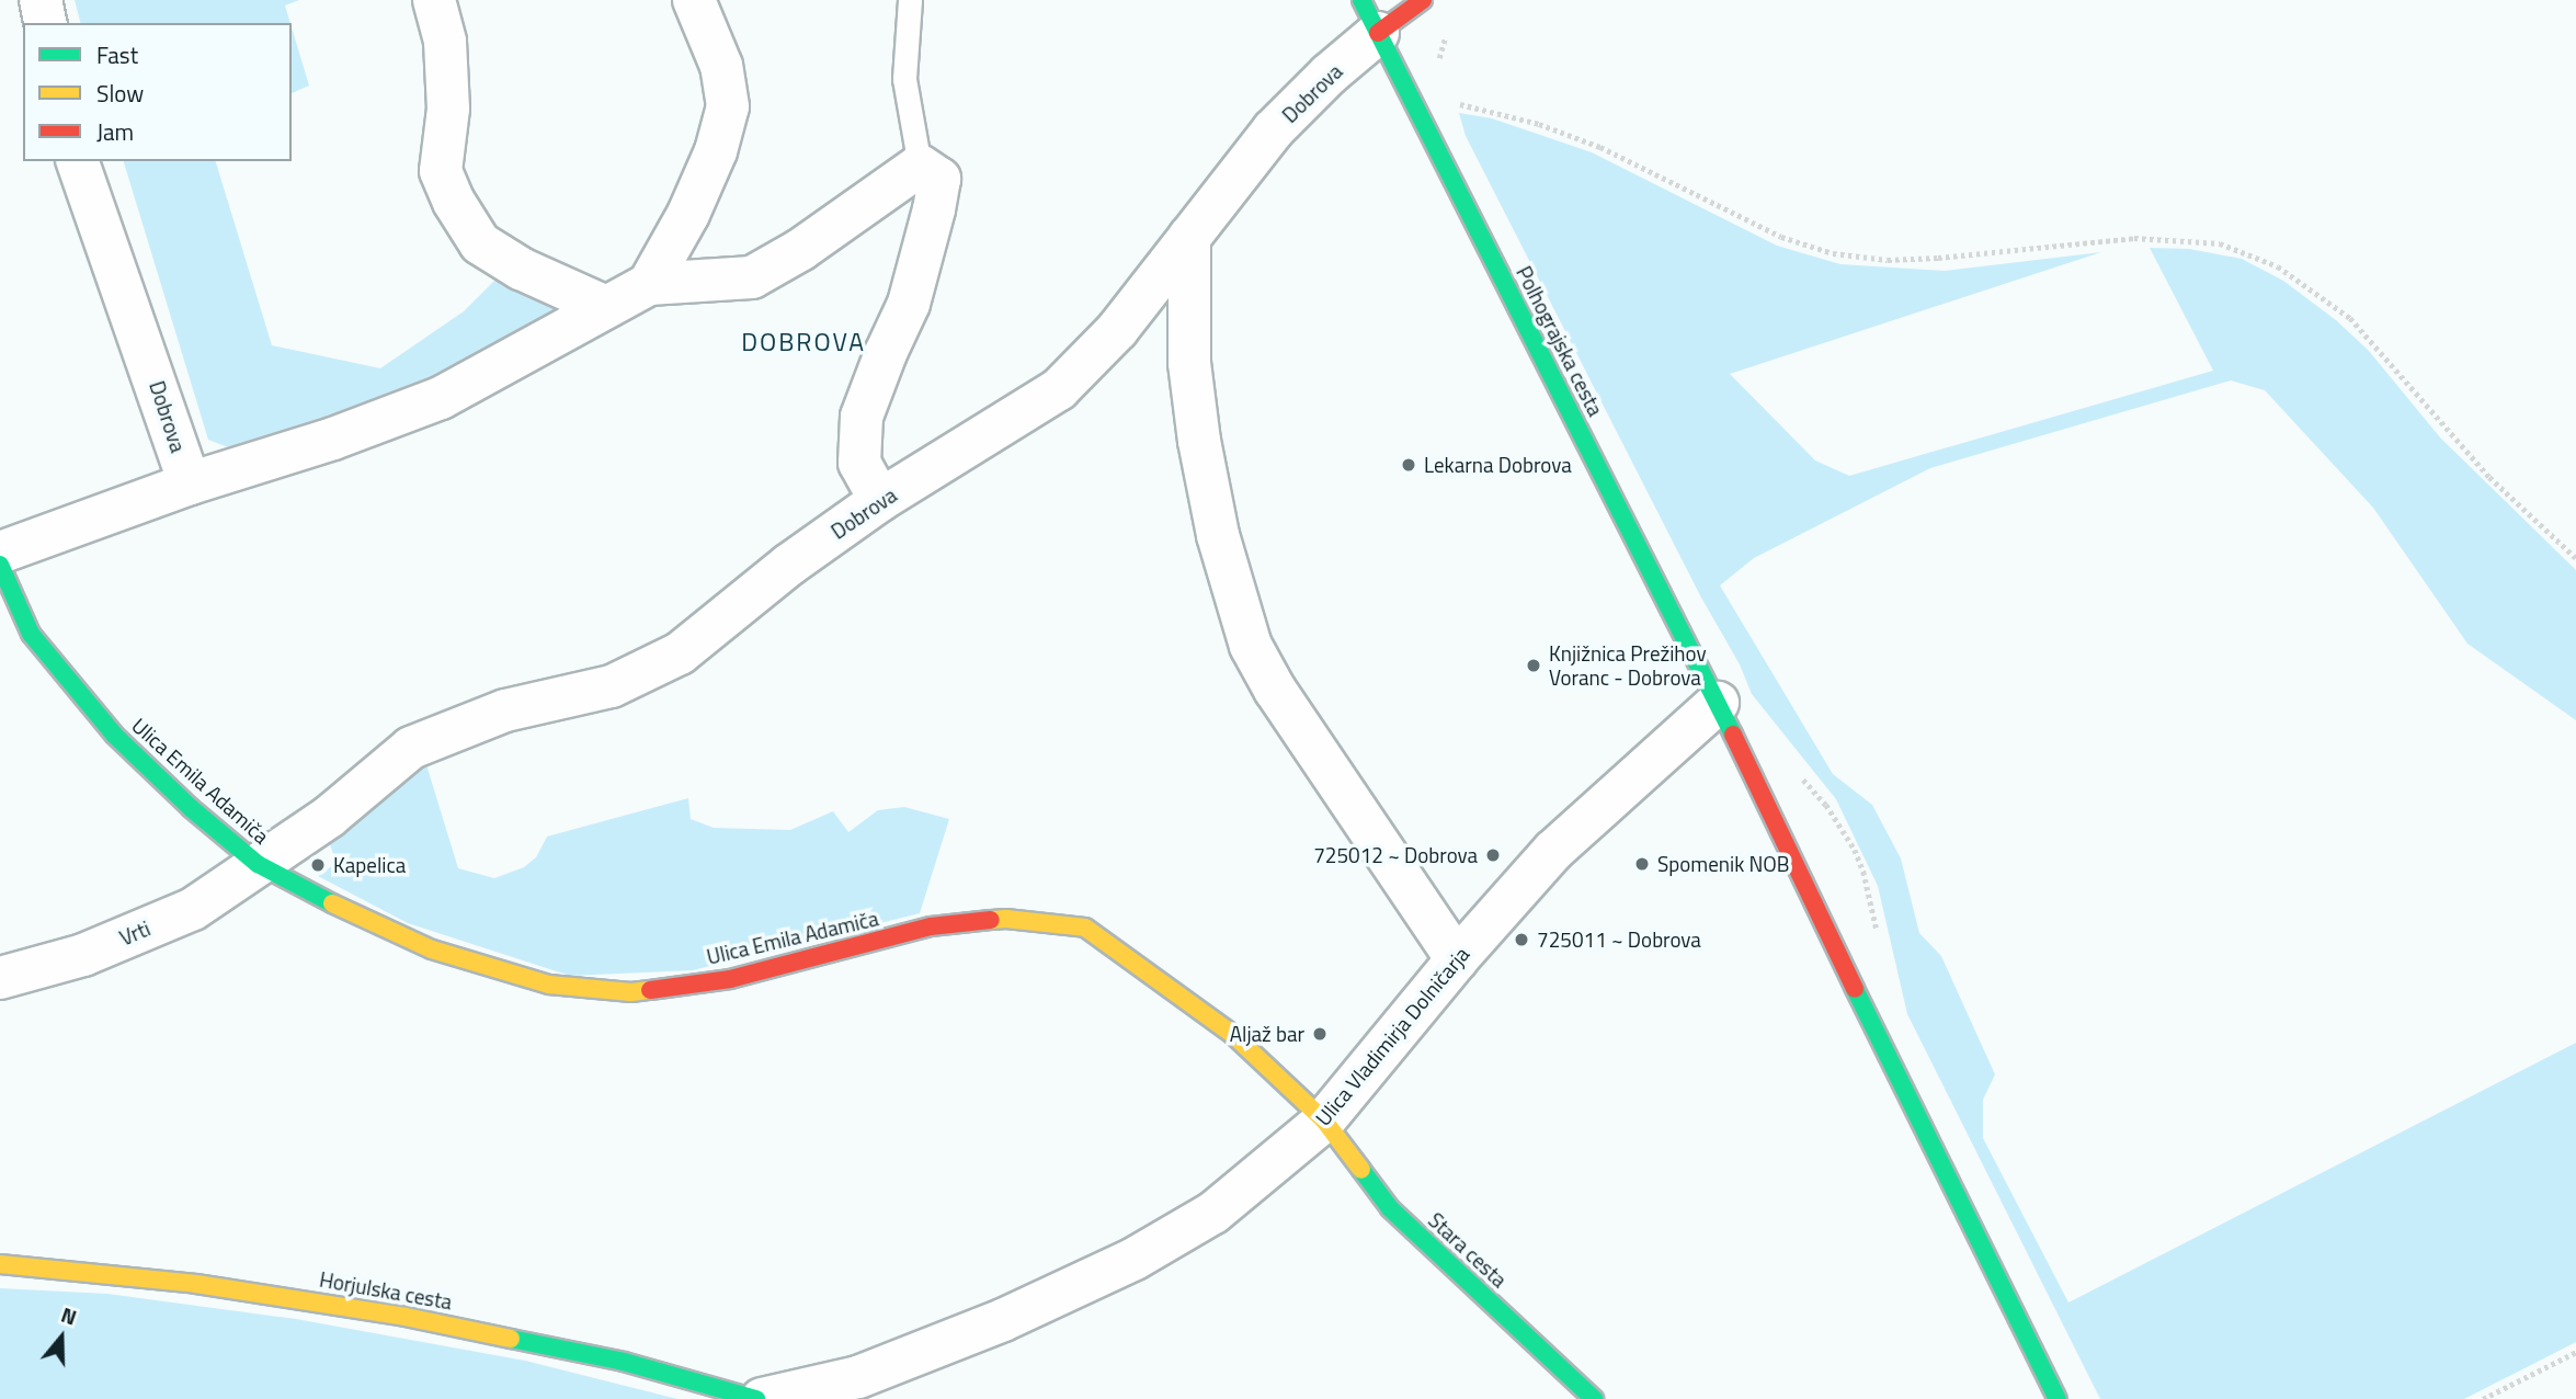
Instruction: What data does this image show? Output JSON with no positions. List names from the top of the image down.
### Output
{
  "streets": {
    "street": [
      "Dobrova",
      "Polhograjska cesta",
      "Ulica Emila Adamiča",
      "Vrti",
      "Ulica Vladimirja Dolničarja",
      "Stara cesta",
      "Horjulska cesta"
    ]
  },
  "crossings": [
    ["Dobrova", "Polhograjska cesta"],
    ["Dobrova", "Ulica Emila Adamiča"],
    ["Dobrova", "Vrti"],
    ["Polhograjska cesta", "Ulica Vladimirja Dolničarja"],
    ["Ulica Emila Adamiča", "Vrti"],
    ["Ulica Emila Adamiča", "Ulica Vladimirja Dolničarja"],
    ["Ulica Emila Adamiča", "Stara cesta"],
    ["Ulica Vladimirja Dolničarja", "Stara cesta"],
    ["Ulica Vladimirja Dolničarja", "Horjulska cesta"]
  ],
  "districts": ["DOBROVA"],
  "places": [
    "Lekarna Dobrova",
    "Knjižnica Prežihov Voranc - Dobrova",
    "725012 ~ Dobrova",
    "Spomenik NOB",
    "Kapelica",
    "725011 ~ Dobrova",
    "Aljaž bar"
  ],
  "legend": ["Fast", "Slow", "Jam"],
  "north": "top"
}
